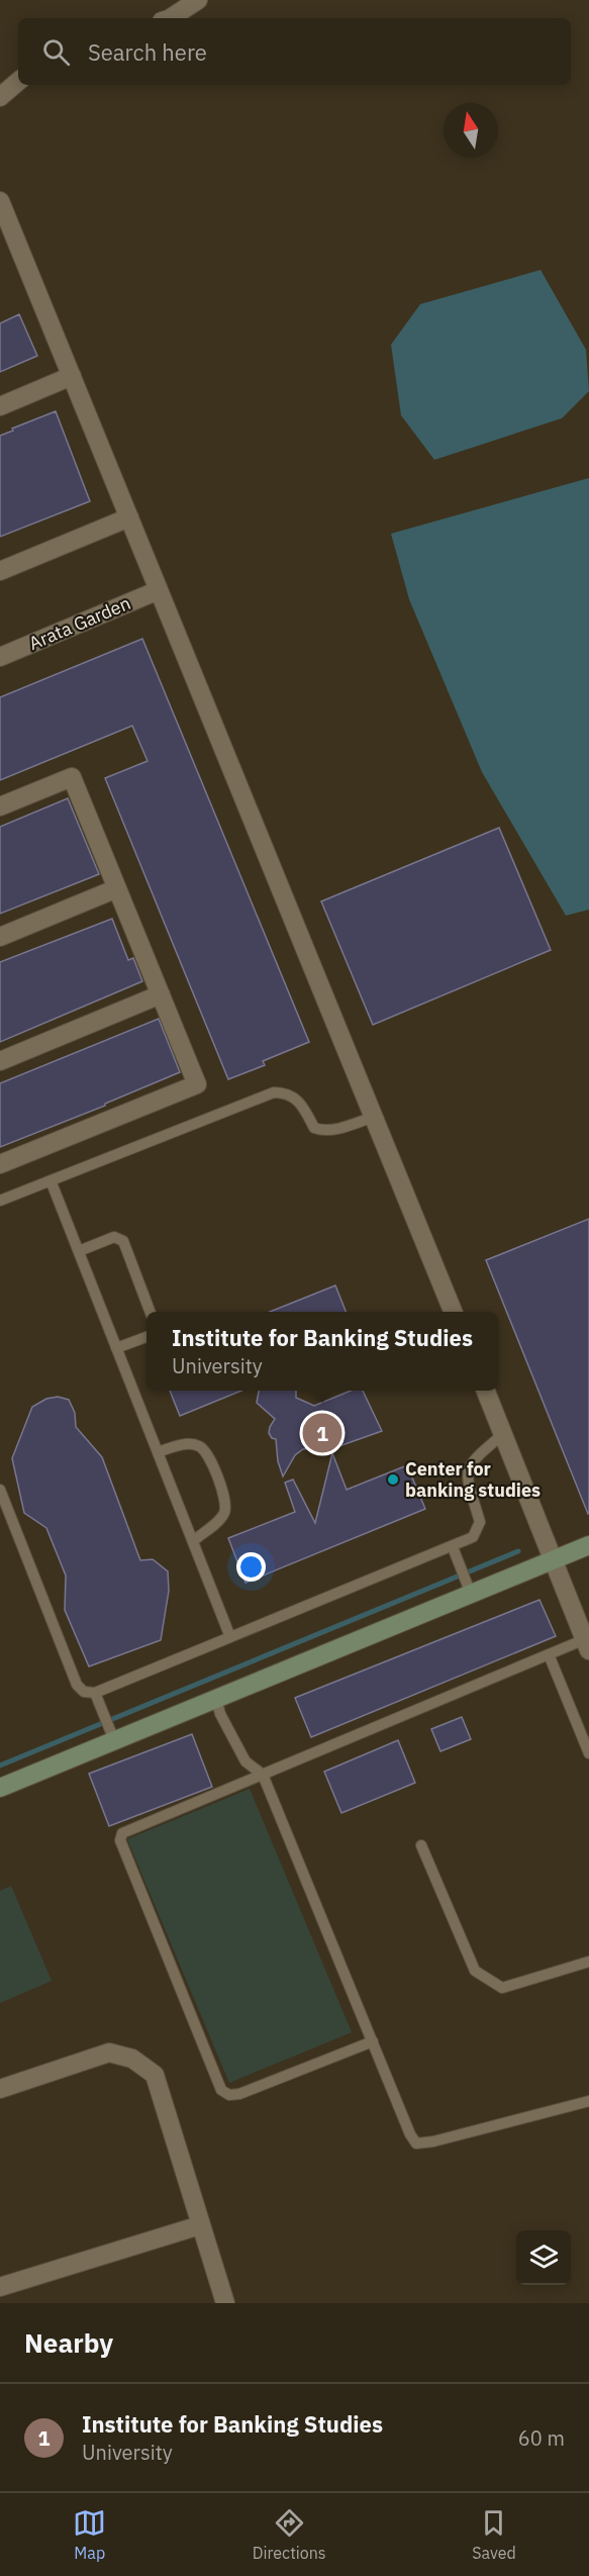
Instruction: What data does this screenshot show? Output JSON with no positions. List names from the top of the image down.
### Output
{
  "streets": {
    "street": ["Arata Garden"]
  },
  "places": ["Center for banking studies"],
  "north": "top",
  "page": {
    "search": "Search here",
    "popup": ["Institute for Banking Studies", "University"],
    "pins": "1",
    "heading": "Nearby",
    "list": [
      {
        "mark": "1",
        "name": "Institute for Banking Studies",
        "note": "University",
        "value": "60 m"
      }
    ],
    "nav": ["Map", "Directions", "Saved"]
  }
}
